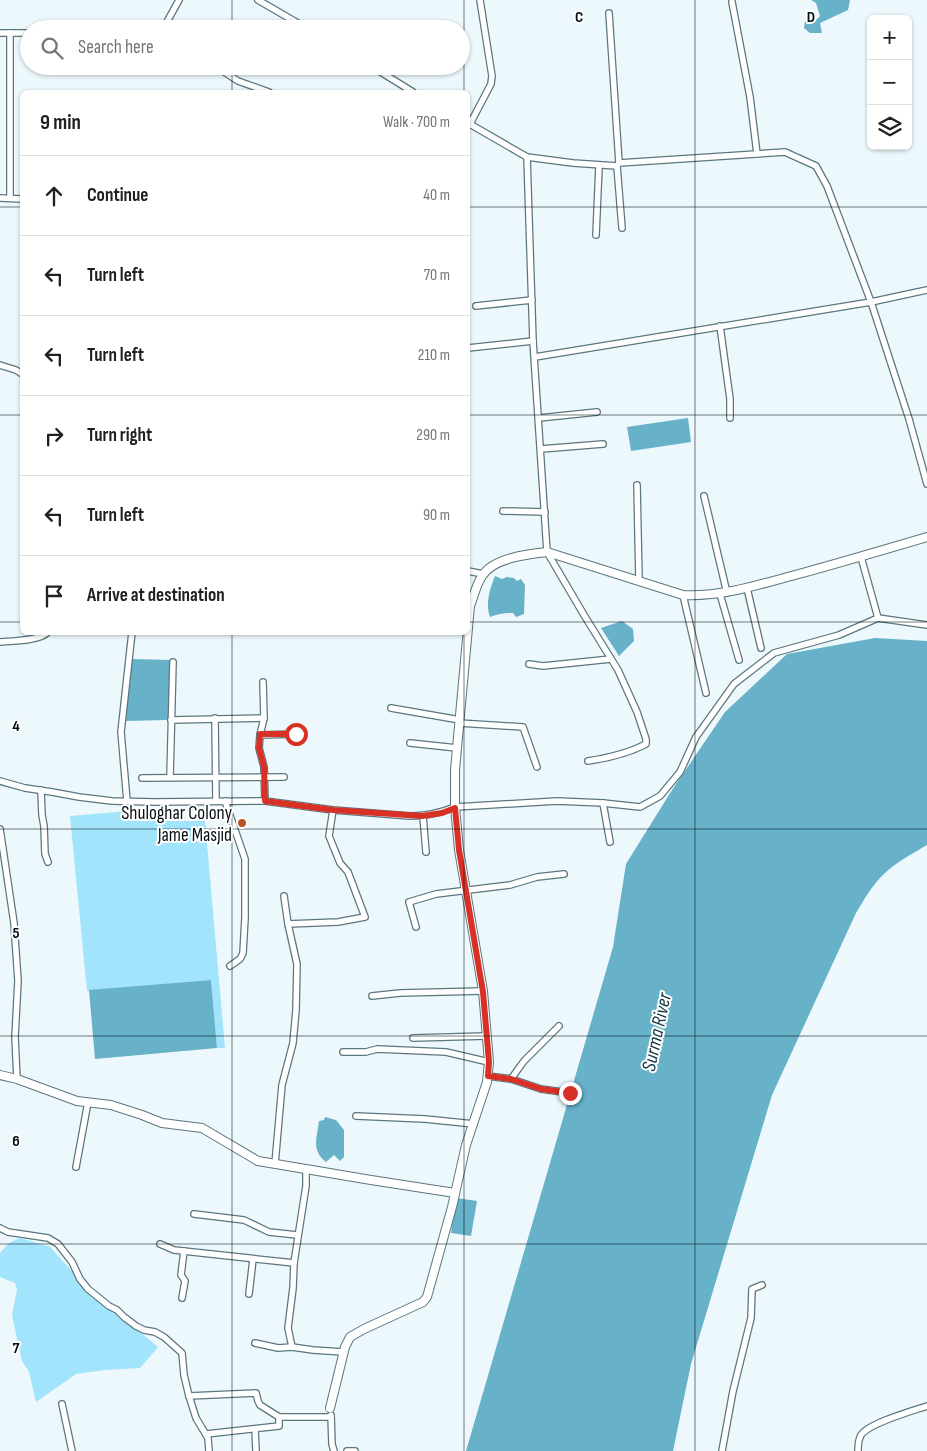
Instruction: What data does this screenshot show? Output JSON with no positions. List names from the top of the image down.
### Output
{
  "water": ["Surma River"],
  "places": ["Shuloghar Colony Jame Masjid"],
  "page": {
    "map_buttons": ["+", "−"],
    "search": "Search here",
    "heading": ["9 min", "Walk · 700 m"],
    "list": [
      ["Continue", "40 m"],
      ["Turn left", "70 m"],
      ["Turn left", "210 m"],
      ["Turn right", "290 m"],
      ["Turn left", "90 m"],
      "Arrive at destination"
    ]
  },
  "grid": {
    "columns": ["C", "D"],
    "rows": [
      "4",
      "5",
      "6",
      "7"
    ]
  }
}
